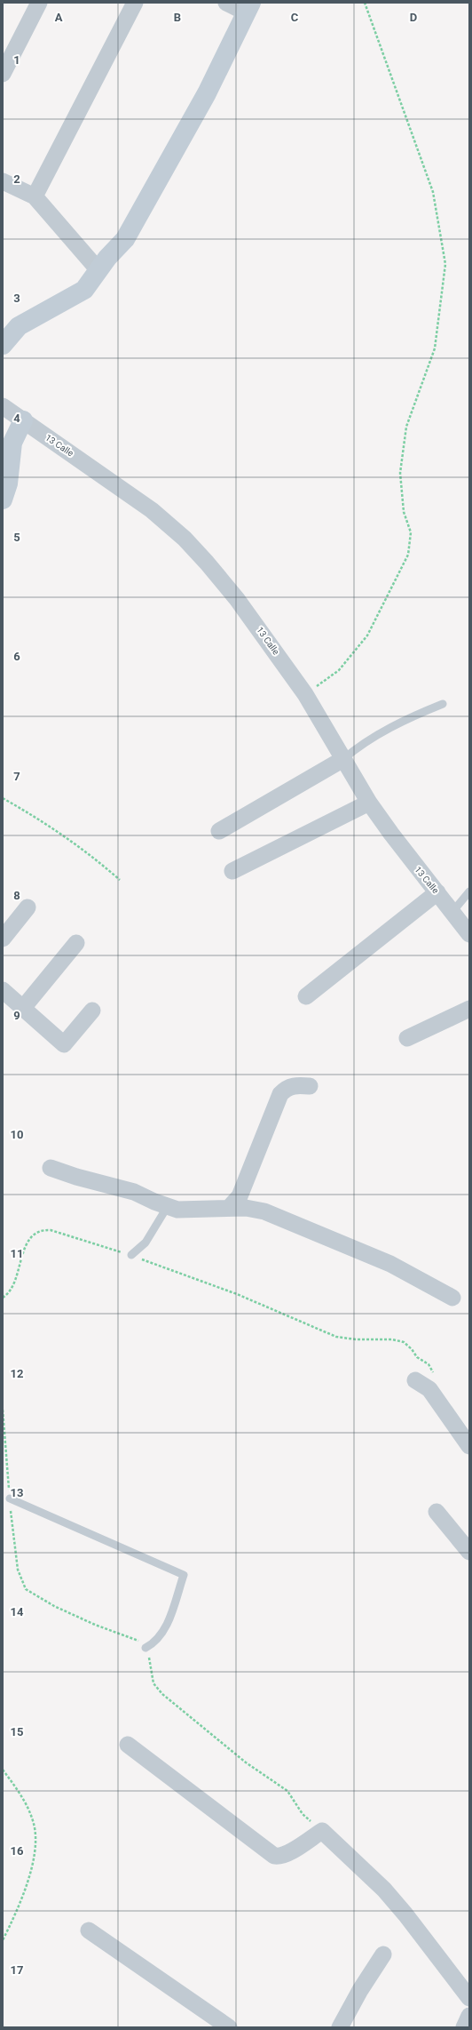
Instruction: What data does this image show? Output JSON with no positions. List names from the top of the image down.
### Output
{
  "streets": {
    "street": ["13 Calle"]
  },
  "grid": {
    "columns": [
      "A",
      "B",
      "C",
      "D"
    ],
    "rows": [
      "1",
      "2",
      "3",
      "4",
      "5",
      "6",
      "7",
      "8",
      "9",
      "10",
      "11",
      "12",
      "13",
      "14",
      "15",
      "16",
      "17"
    ]
  }
}
